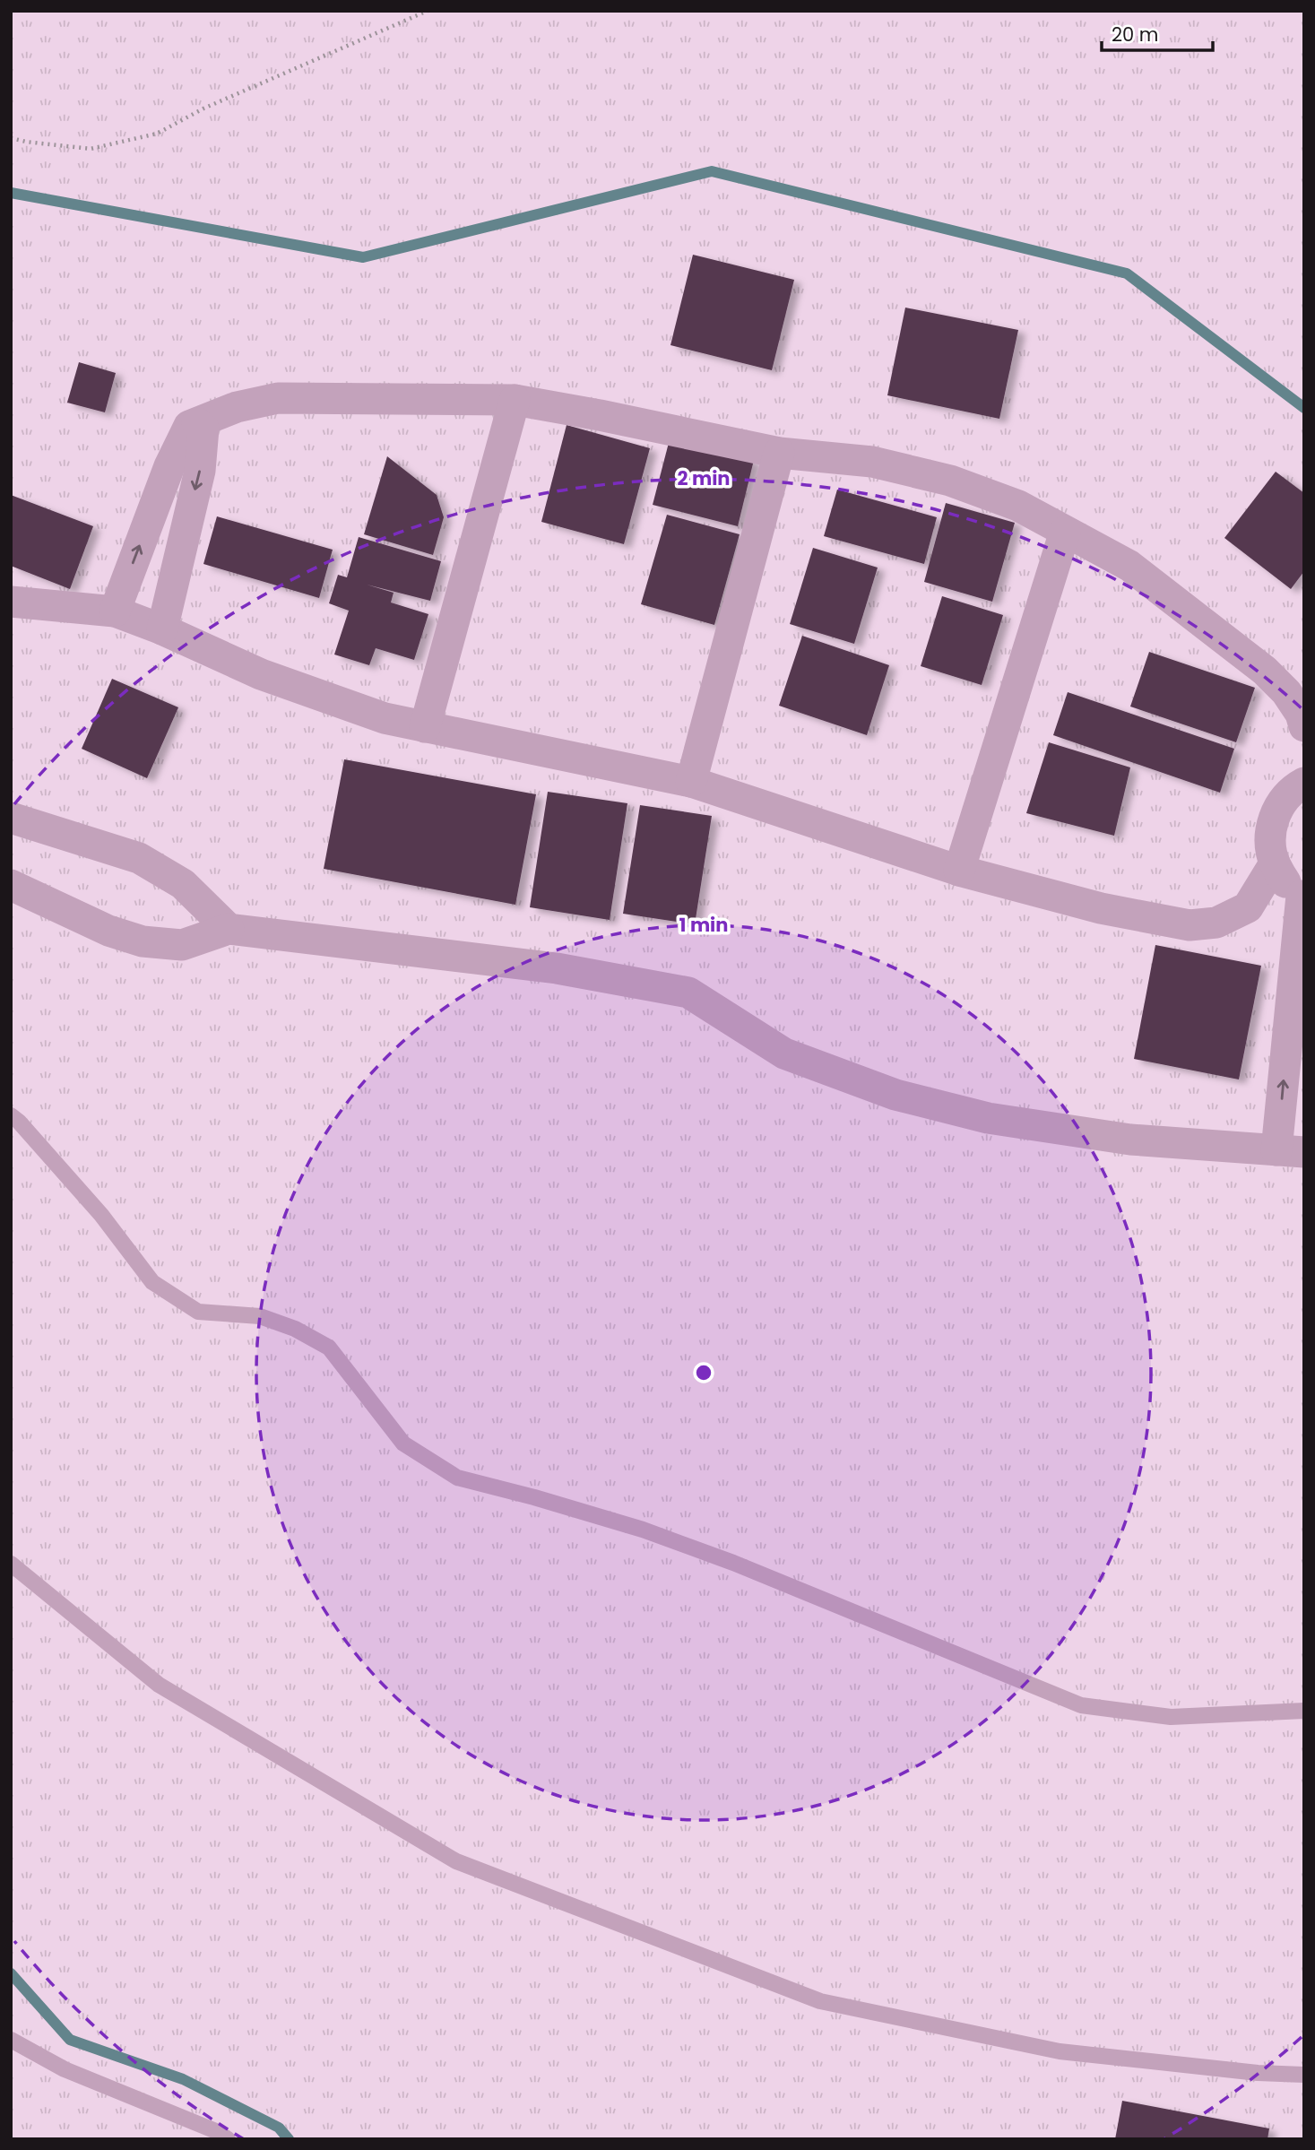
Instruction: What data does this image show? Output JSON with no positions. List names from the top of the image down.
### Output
{
  "scale_bar": "20 m",
  "rings": ["2 min", "1 min"]
}
